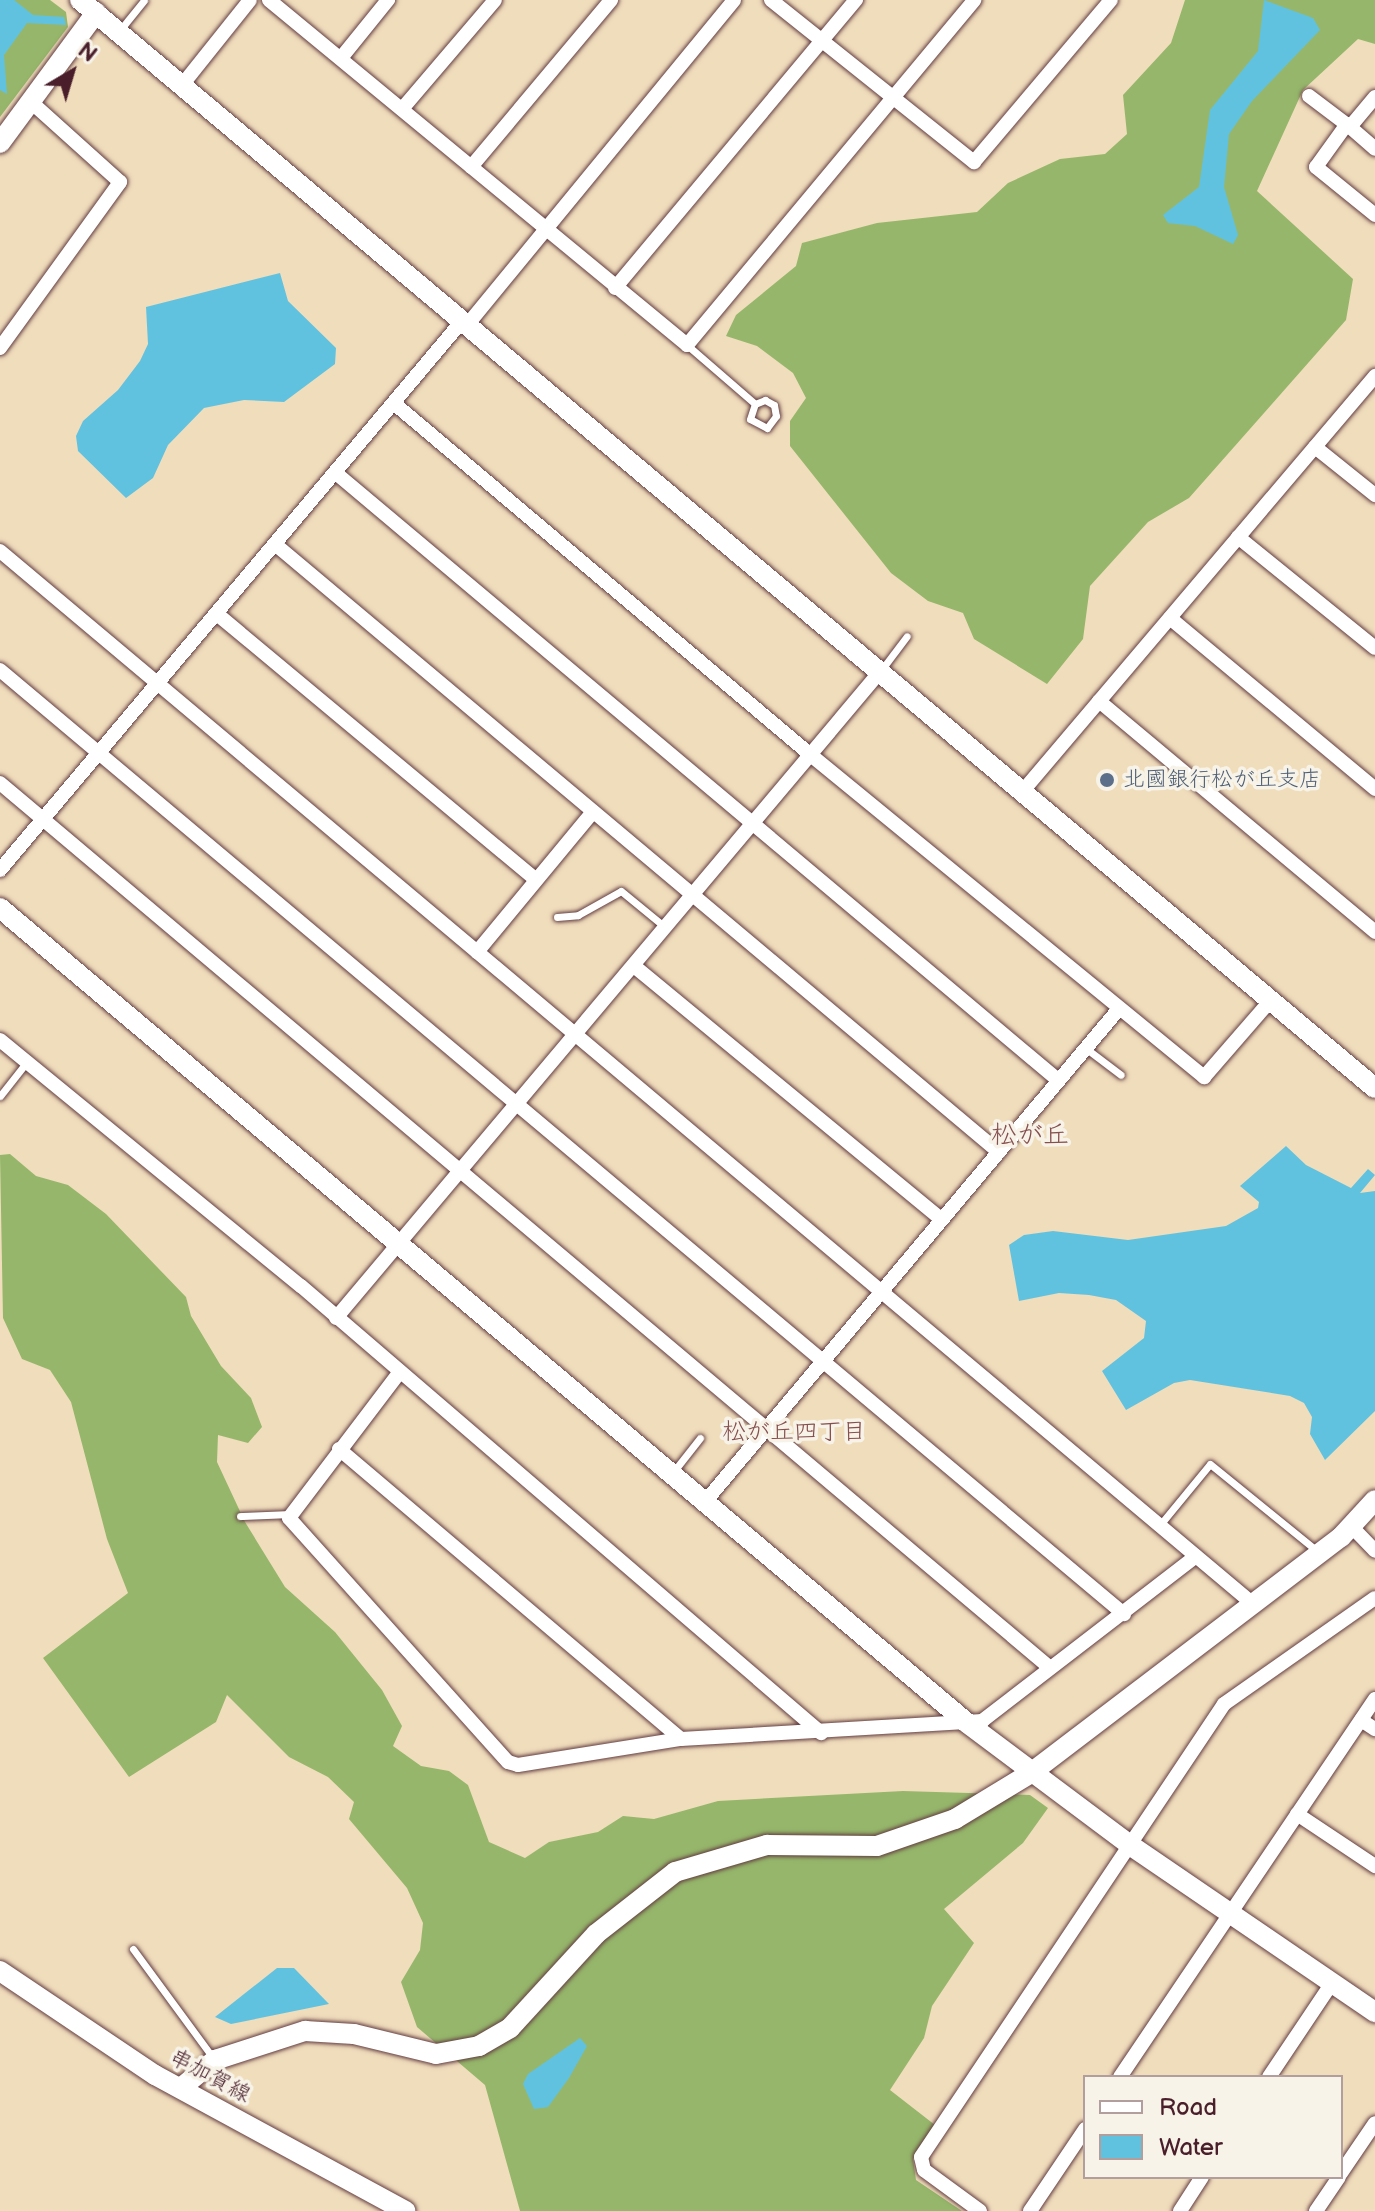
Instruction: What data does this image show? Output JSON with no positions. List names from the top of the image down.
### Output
{
  "streets": {
    "street": ["串加賀線"]
  },
  "districts": ["松が丘", "松が丘四丁目"],
  "places": ["北國銀行松が丘支店"],
  "legend": ["Road", "Water"],
  "north": "top right"
}
